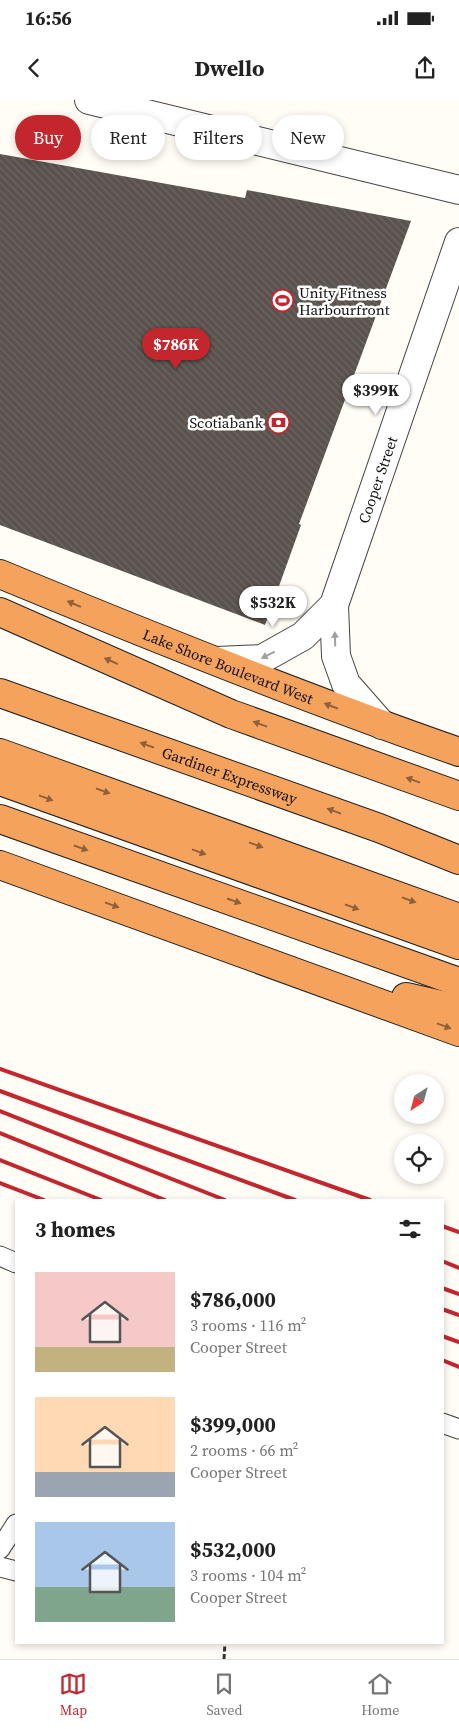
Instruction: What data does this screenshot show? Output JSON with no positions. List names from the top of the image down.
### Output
{
  "streets": {
    "highway": ["Lake Shore Boulevard West", "Gardiner Expressway"],
    "street": ["Cooper Street"]
  },
  "crossings": [
    ["Cooper Street", "Lake Shore Boulevard West"]
  ],
  "places": {
    "sports": ["Unity Fitness Harbourfront"],
    "bank": ["Scotiabank"]
  },
  "north": "bottom left",
  "page": {
    "status": "16:56",
    "header": "Dwello",
    "chip": [
      "Buy",
      "Rent",
      "Filters",
      "New"
    ],
    "price": ["$786K", "$399K", "$532K"],
    "heading": "3 homes",
    "list": [
      {
        "name": "$786,000",
        "note": "3 rooms · 116 m² · Cooper Street"
      },
      {
        "name": "$399,000",
        "note": "2 rooms · 66 m² · Cooper Street"
      },
      {
        "name": "$532,000",
        "note": "3 rooms · 104 m² · Cooper Street"
      }
    ],
    "tabs": ["Map", "Saved", "Home"]
  }
}
